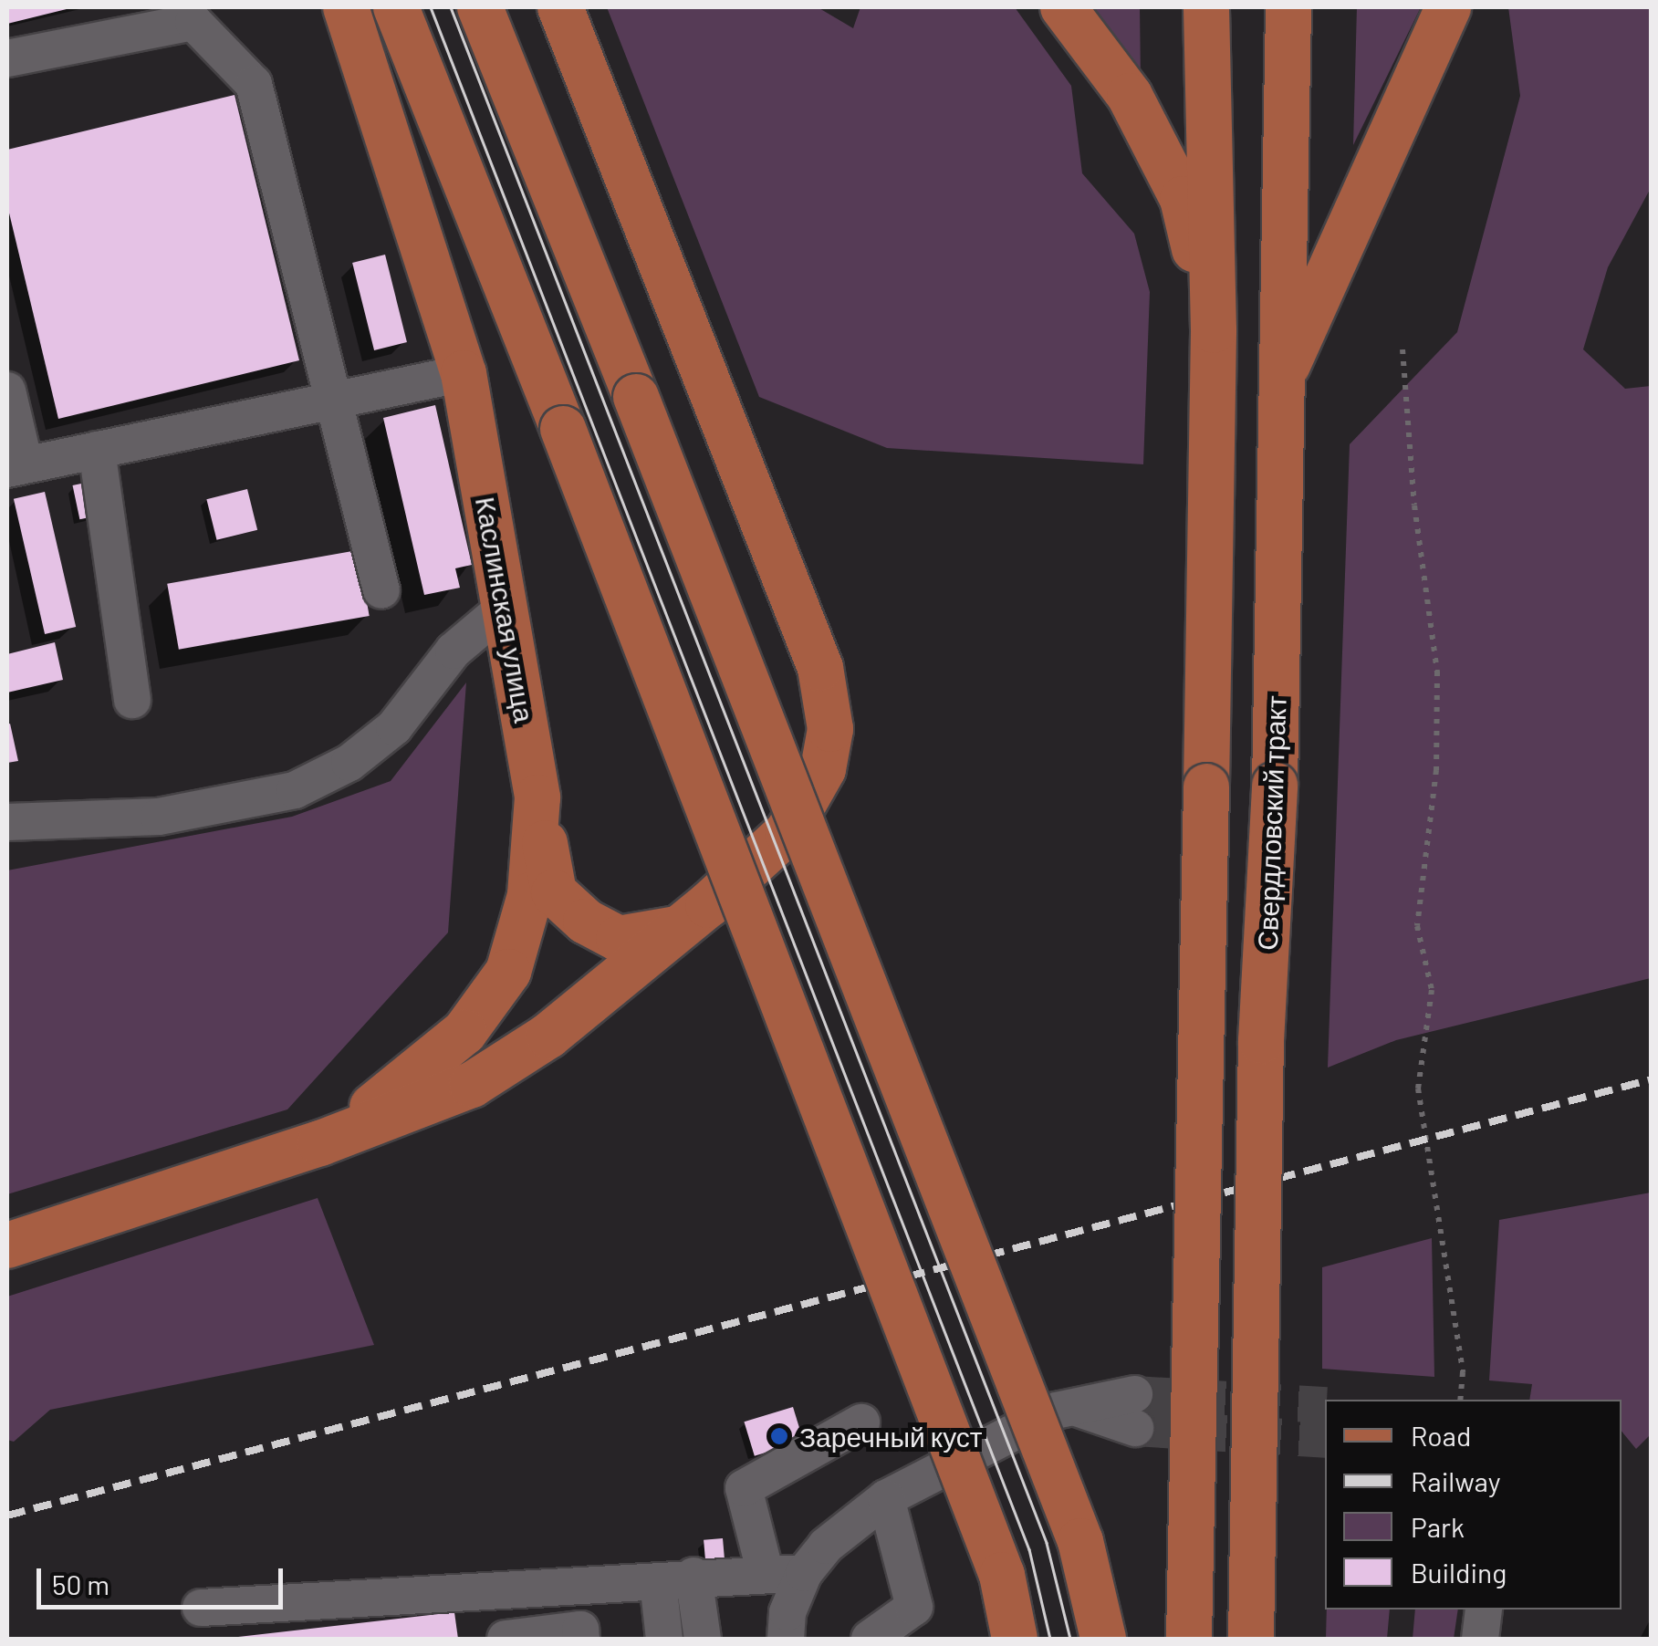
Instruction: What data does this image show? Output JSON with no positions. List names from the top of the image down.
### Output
{
  "streets": {
    "main road": ["Каслинская улица", "Свердловский тракт"]
  },
  "places": ["Заречный куст"],
  "legend": [
    "Road",
    "Railway",
    "Park",
    "Building"
  ],
  "scale_bar": "50 m"
}
